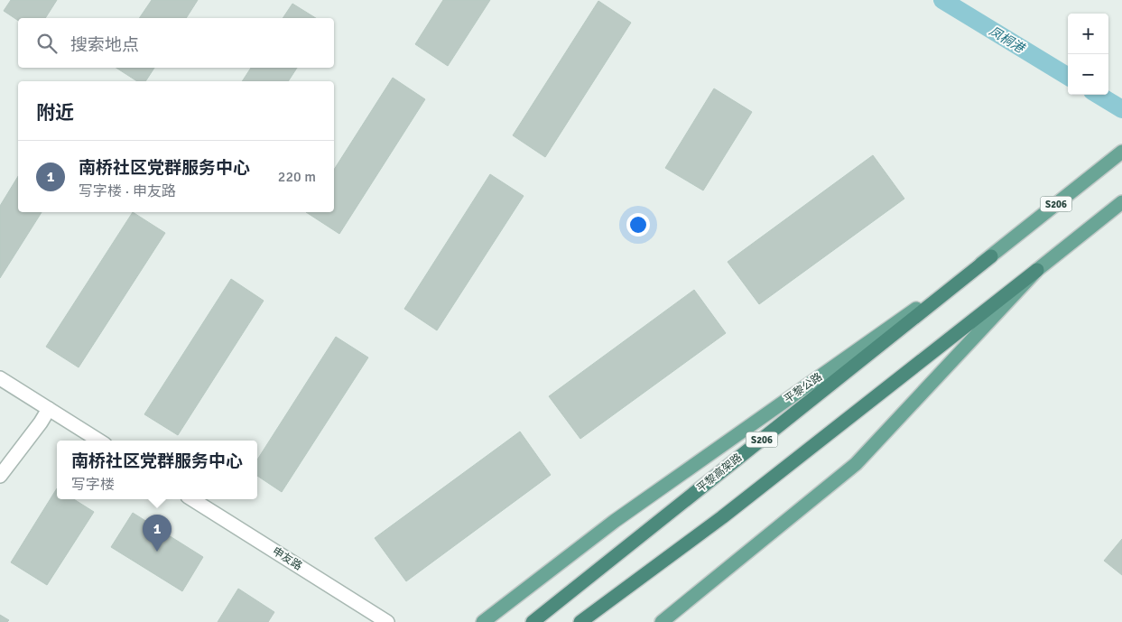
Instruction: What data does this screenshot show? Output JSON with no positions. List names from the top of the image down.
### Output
{
  "streets": {
    "highway": ["S206", "平黎高架路"],
    "main road": ["平黎公路"],
    "street": ["申友路"]
  },
  "crossings": [
    ["平黎公路", "平黎高架路"]
  ],
  "water": ["凤桐港"],
  "page": {
    "map_buttons": ["+", "−"],
    "search": "搜索地点",
    "heading": "附近",
    "list": [
      {
        "mark": "1",
        "name": "南桥社区党群服务中心",
        "note": "写字楼 · 申友路",
        "value": "220 m"
      }
    ],
    "popup": ["南桥社区党群服务中心", "写字楼"],
    "pins": "1"
  }
}
